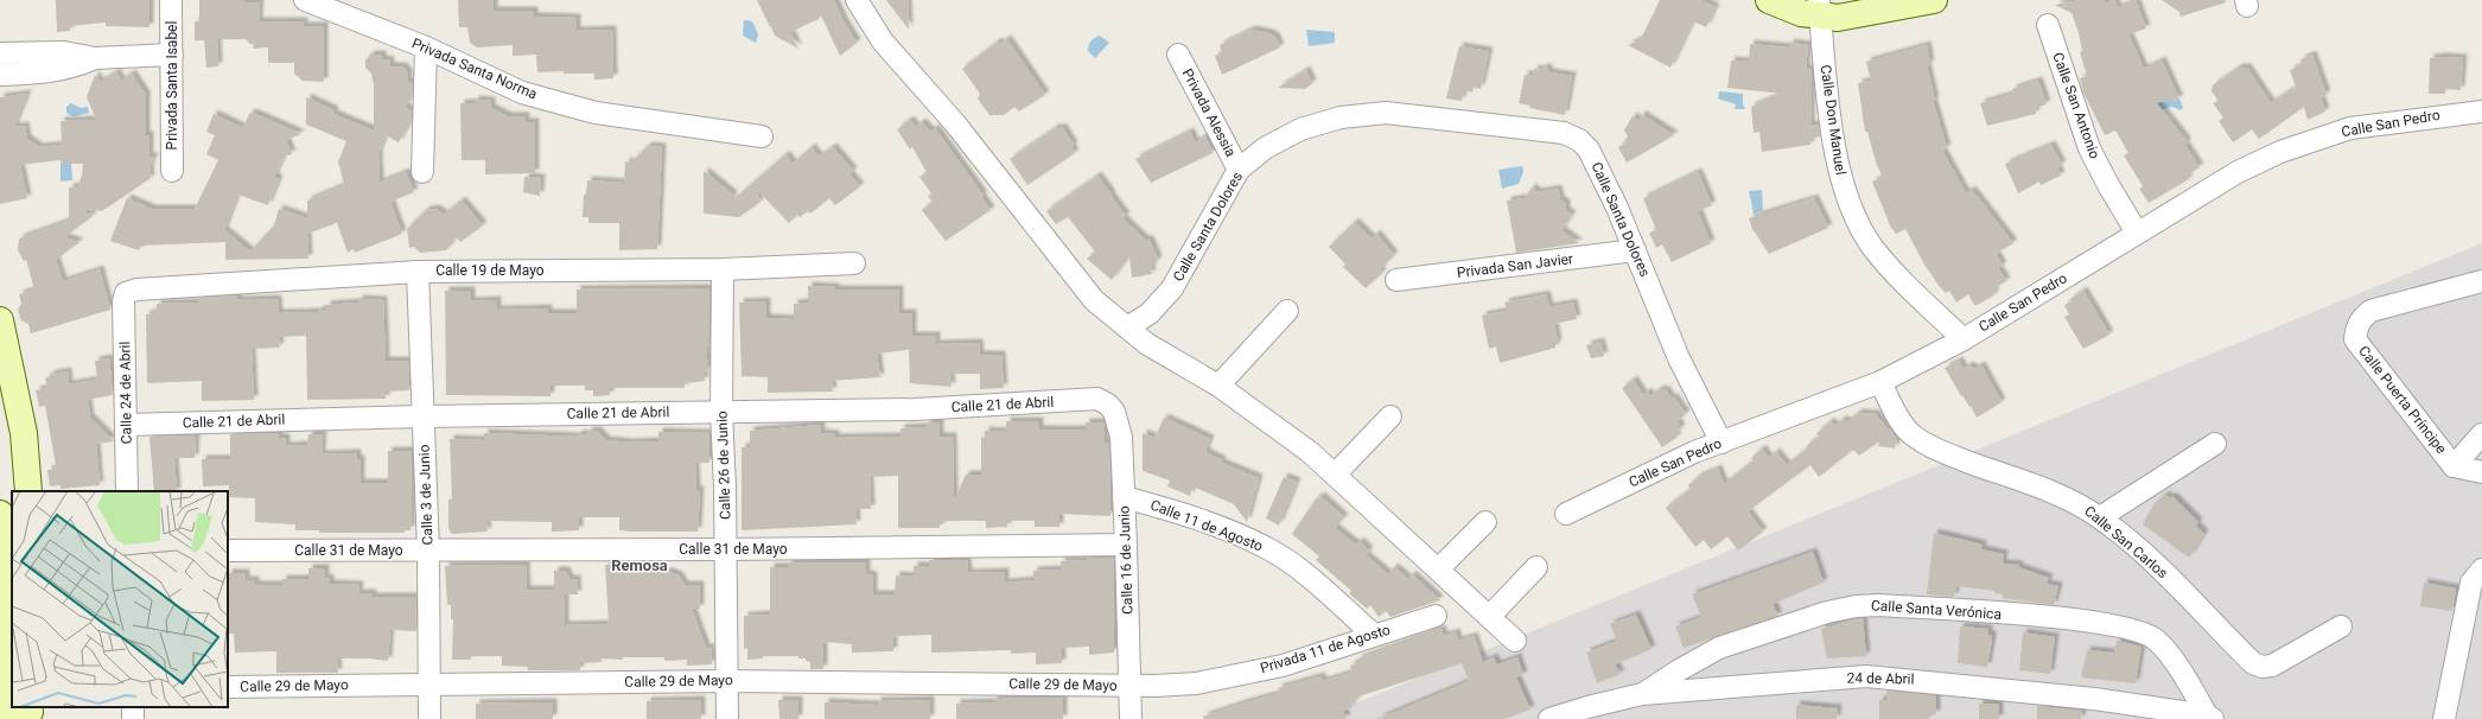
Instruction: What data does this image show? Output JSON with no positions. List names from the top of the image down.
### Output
{
  "streets": {
    "street": [
      "Privada Santa Norma",
      "Privada Santa Isabel",
      "Calle San Antonio",
      "Privada Alessia",
      "Calle Don Manuel",
      "Calle San Pedro",
      "Calle Santa Dolores",
      "Privada San Javier",
      "Calle 19 de Mayo",
      "Calle 24 de Abril",
      "Calle Puerta Príncipe",
      "Calle 21 de Abril",
      "Calle 26 de Junio",
      "Calle 3 de Junio",
      "Calle 11 de Agosto",
      "Calle San Carlos",
      "Calle 31 de Mayo",
      "Calle 16 de Junio",
      "Calle Santa Verónica",
      "Privada 11 de Agosto",
      "24 de Abril",
      "Calle 29 de Mayo"
    ]
  },
  "crossings": [
    ["Calle San Antonio", "Calle San Pedro"],
    ["Privada Alessia", "Calle Santa Dolores"],
    ["Calle Don Manuel", "Calle San Pedro"],
    ["Calle San Pedro", "Calle Santa Dolores"],
    ["Calle San Pedro", "Calle San Carlos"],
    ["Calle Santa Dolores", "Privada San Javier"],
    ["Calle 19 de Mayo", "Calle 24 de Abril"],
    ["Calle 19 de Mayo", "Calle 26 de Junio"],
    ["Calle 19 de Mayo", "Calle 3 de Junio"],
    ["Calle 24 de Abril", "Calle 21 de Abril"],
    ["Calle 21 de Abril", "Calle 26 de Junio"],
    ["Calle 21 de Abril", "Calle 3 de Junio"],
    ["Calle 21 de Abril", "Calle 16 de Junio"],
    ["Calle 26 de Junio", "Calle 31 de Mayo"],
    ["Calle 26 de Junio", "Calle 29 de Mayo"],
    ["Calle 3 de Junio", "Calle 31 de Mayo"],
    ["Calle 3 de Junio", "Calle 29 de Mayo"],
    ["Calle 11 de Agosto", "Calle 16 de Junio"],
    ["Calle 11 de Agosto", "Privada 11 de Agosto"],
    ["Calle 31 de Mayo", "Calle 16 de Junio"],
    ["Calle 16 de Junio", "Privada 11 de Agosto"],
    ["Calle 16 de Junio", "Calle 29 de Mayo"],
    ["Calle Santa Verónica", "24 de Abril"],
    ["Privada 11 de Agosto", "Calle 29 de Mayo"]
  ],
  "districts": ["Remosa"]
}
